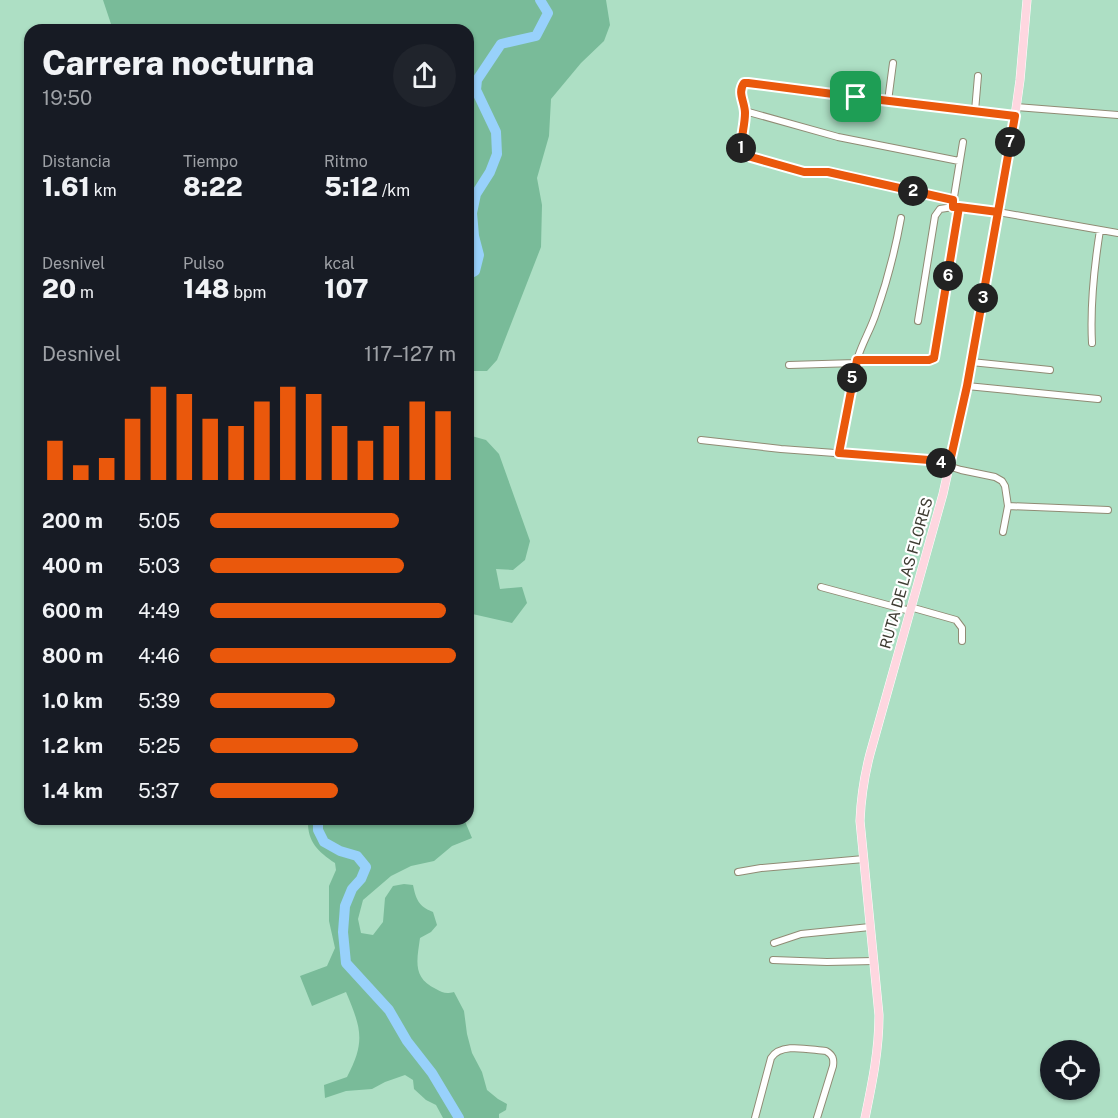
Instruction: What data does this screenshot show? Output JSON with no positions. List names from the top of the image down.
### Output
{
  "streets": {
    "main road": ["RUTA DE LAS FLORES"]
  },
  "page": {
    "heading": ["Carrera nocturna", "19:50"],
    "stats": [
      ["Distancia", "1.61 km"],
      ["Tiempo", "8:22"],
      ["Ritmo", "5:12 /km"],
      ["Desnivel", "20 m"],
      ["Pulso", "148 bpm"],
      ["kcal", "107"]
    ],
    "pins": [
      "7",
      "1",
      "2",
      "6",
      "3",
      "5",
      "4"
    ],
    "chart": ["Desnivel", "117–127 m"],
    "list": [
      {
        "name": "200 m",
        "note": "5:05"
      },
      {
        "name": "400 m",
        "note": "5:03"
      },
      {
        "name": "600 m",
        "note": "4:49"
      },
      {
        "name": "800 m",
        "note": "4:46"
      },
      {
        "name": "1.0 km",
        "note": "5:39"
      },
      {
        "name": "1.2 km",
        "note": "5:25"
      },
      {
        "name": "1.4 km",
        "note": "5:37"
      }
    ]
  }
}
